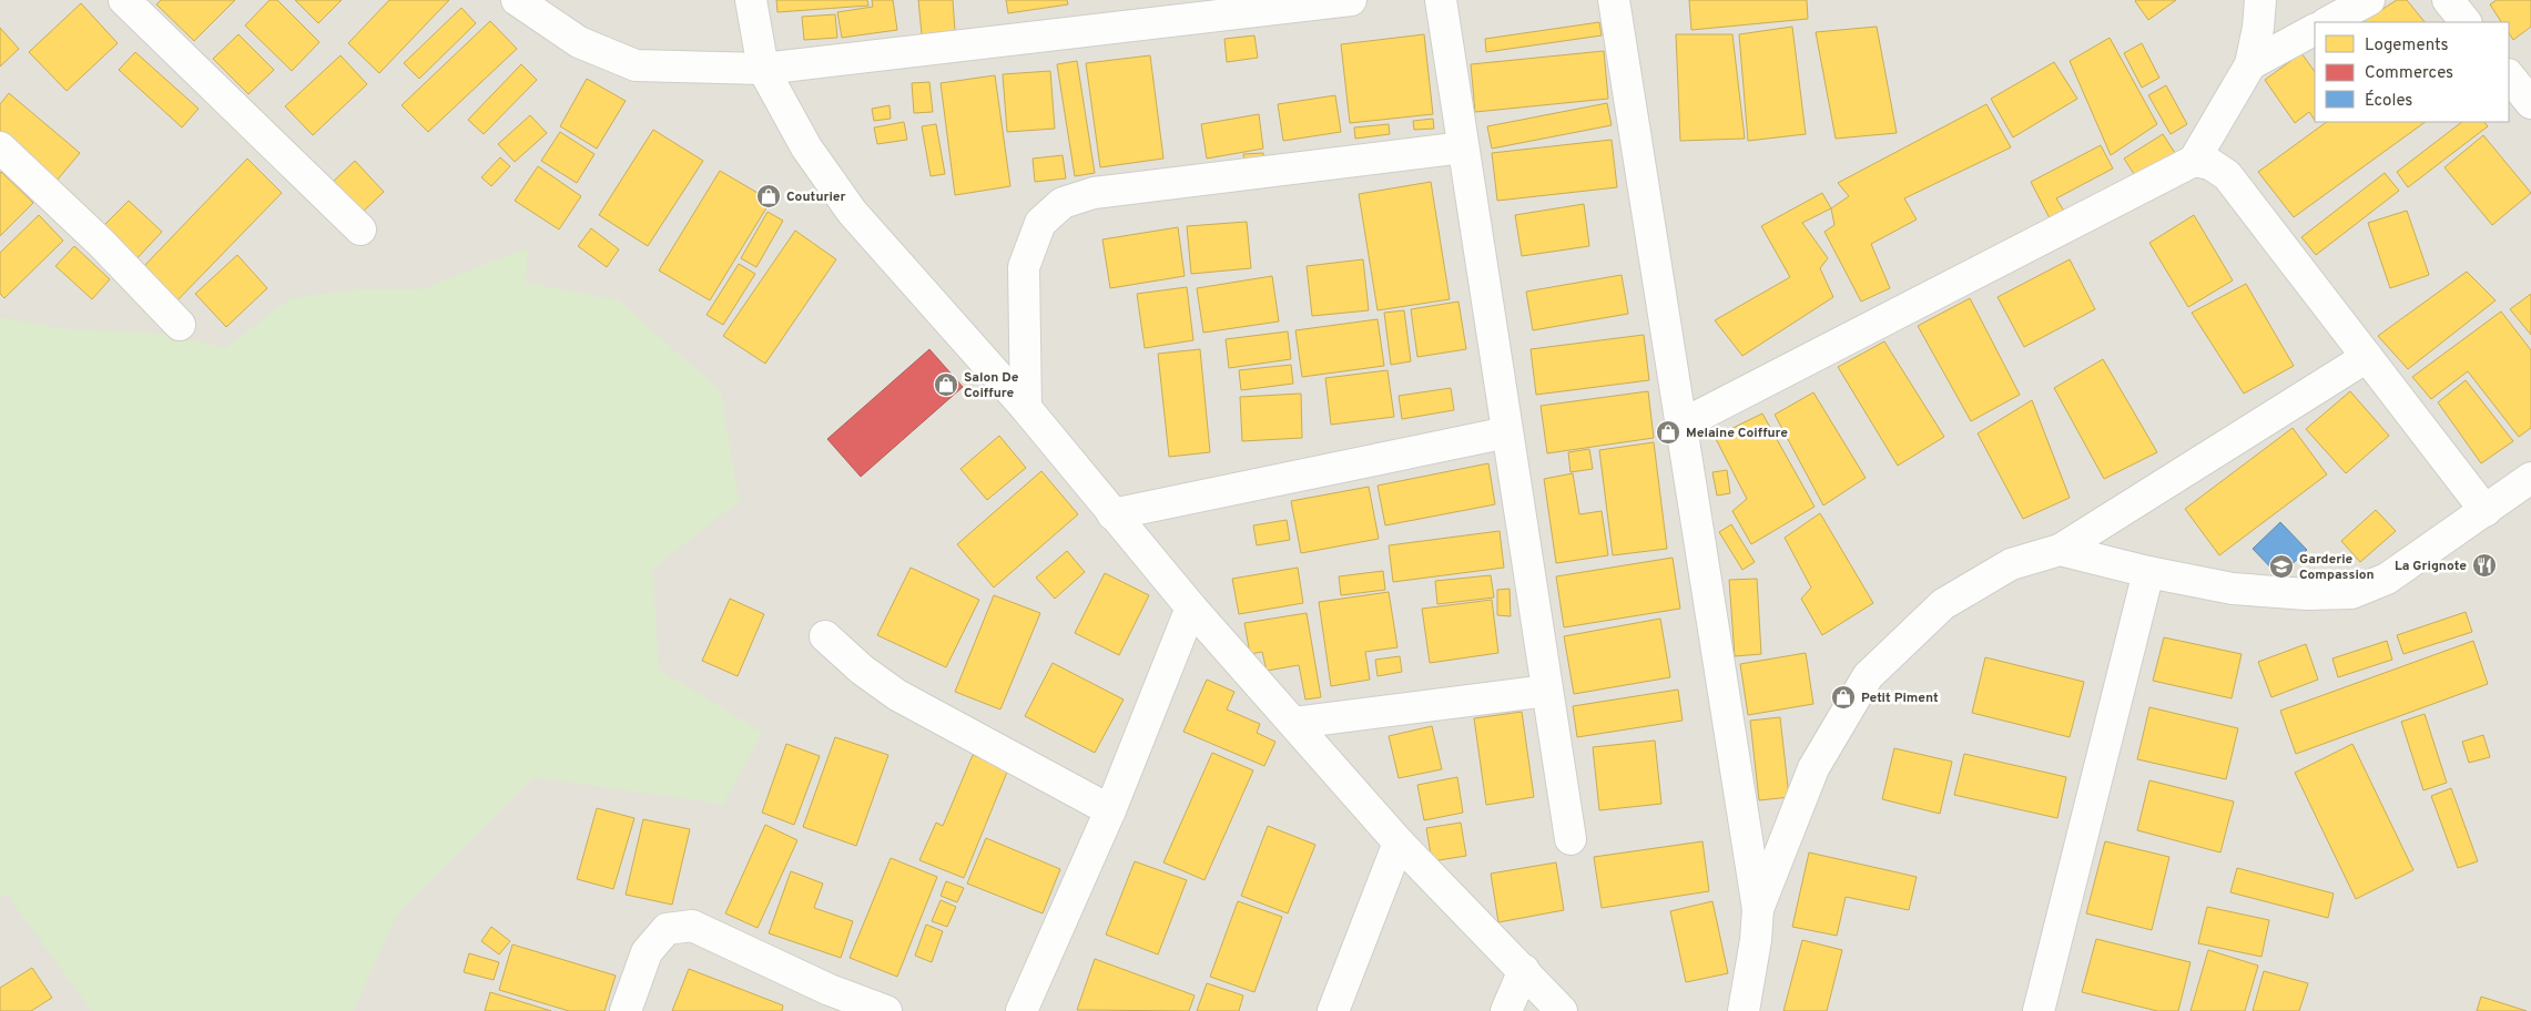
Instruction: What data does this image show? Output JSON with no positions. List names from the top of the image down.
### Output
{
  "places": {
    "shop": [
      "Couturier",
      "Salon De Coiffure",
      "Melaine Coiffure",
      "Petit Piment"
    ],
    "restaurant": ["La Grignote"],
    "school or university": ["Garderie Compassion"]
  },
  "legend": ["Logements", "Commerces", "Écoles"]
}
